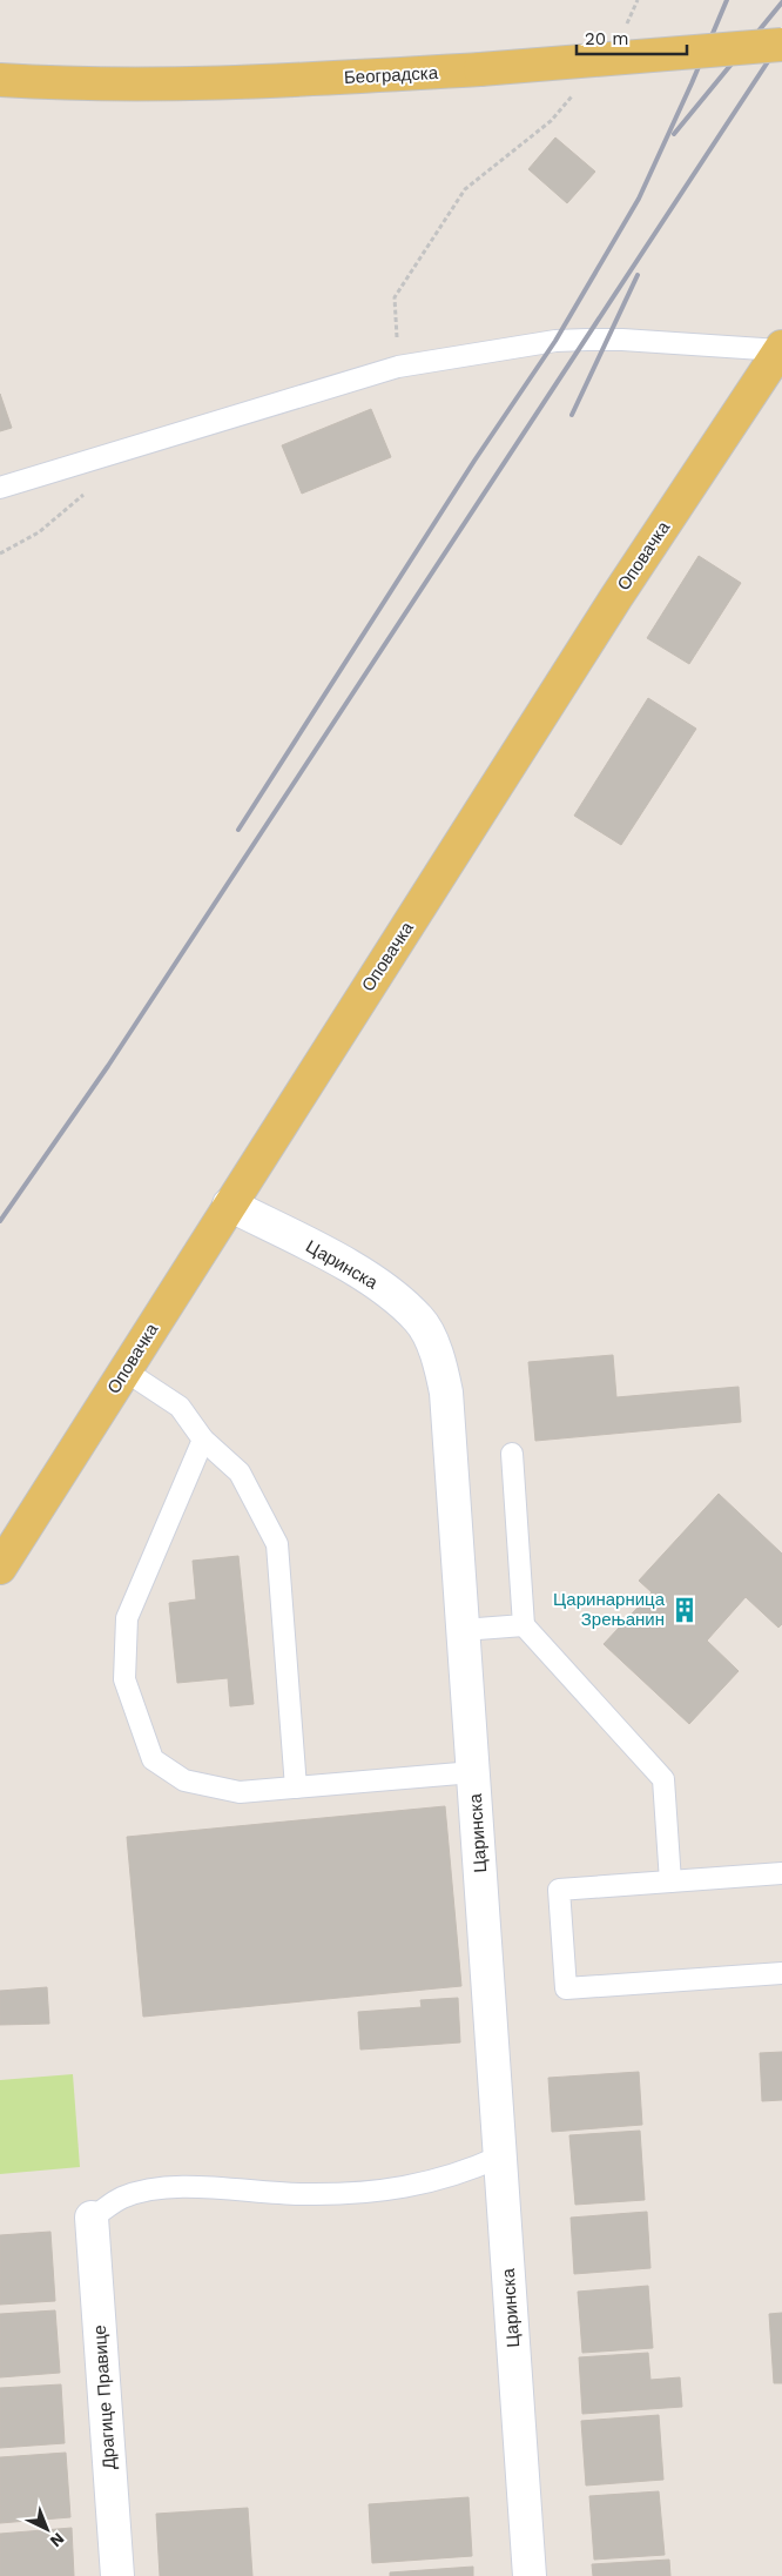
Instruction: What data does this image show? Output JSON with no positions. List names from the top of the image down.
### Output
{
  "streets": {
    "main road": ["Београдска", "Оповачка"],
    "street": ["Царинска", "Драгице Правице"]
  },
  "crossings": [
    ["Оповачка", "Царинска"]
  ],
  "places": {
    "building": ["Царинарница Зрењанин"]
  },
  "scale_bar": "20 m",
  "north": "bottom right"
}
